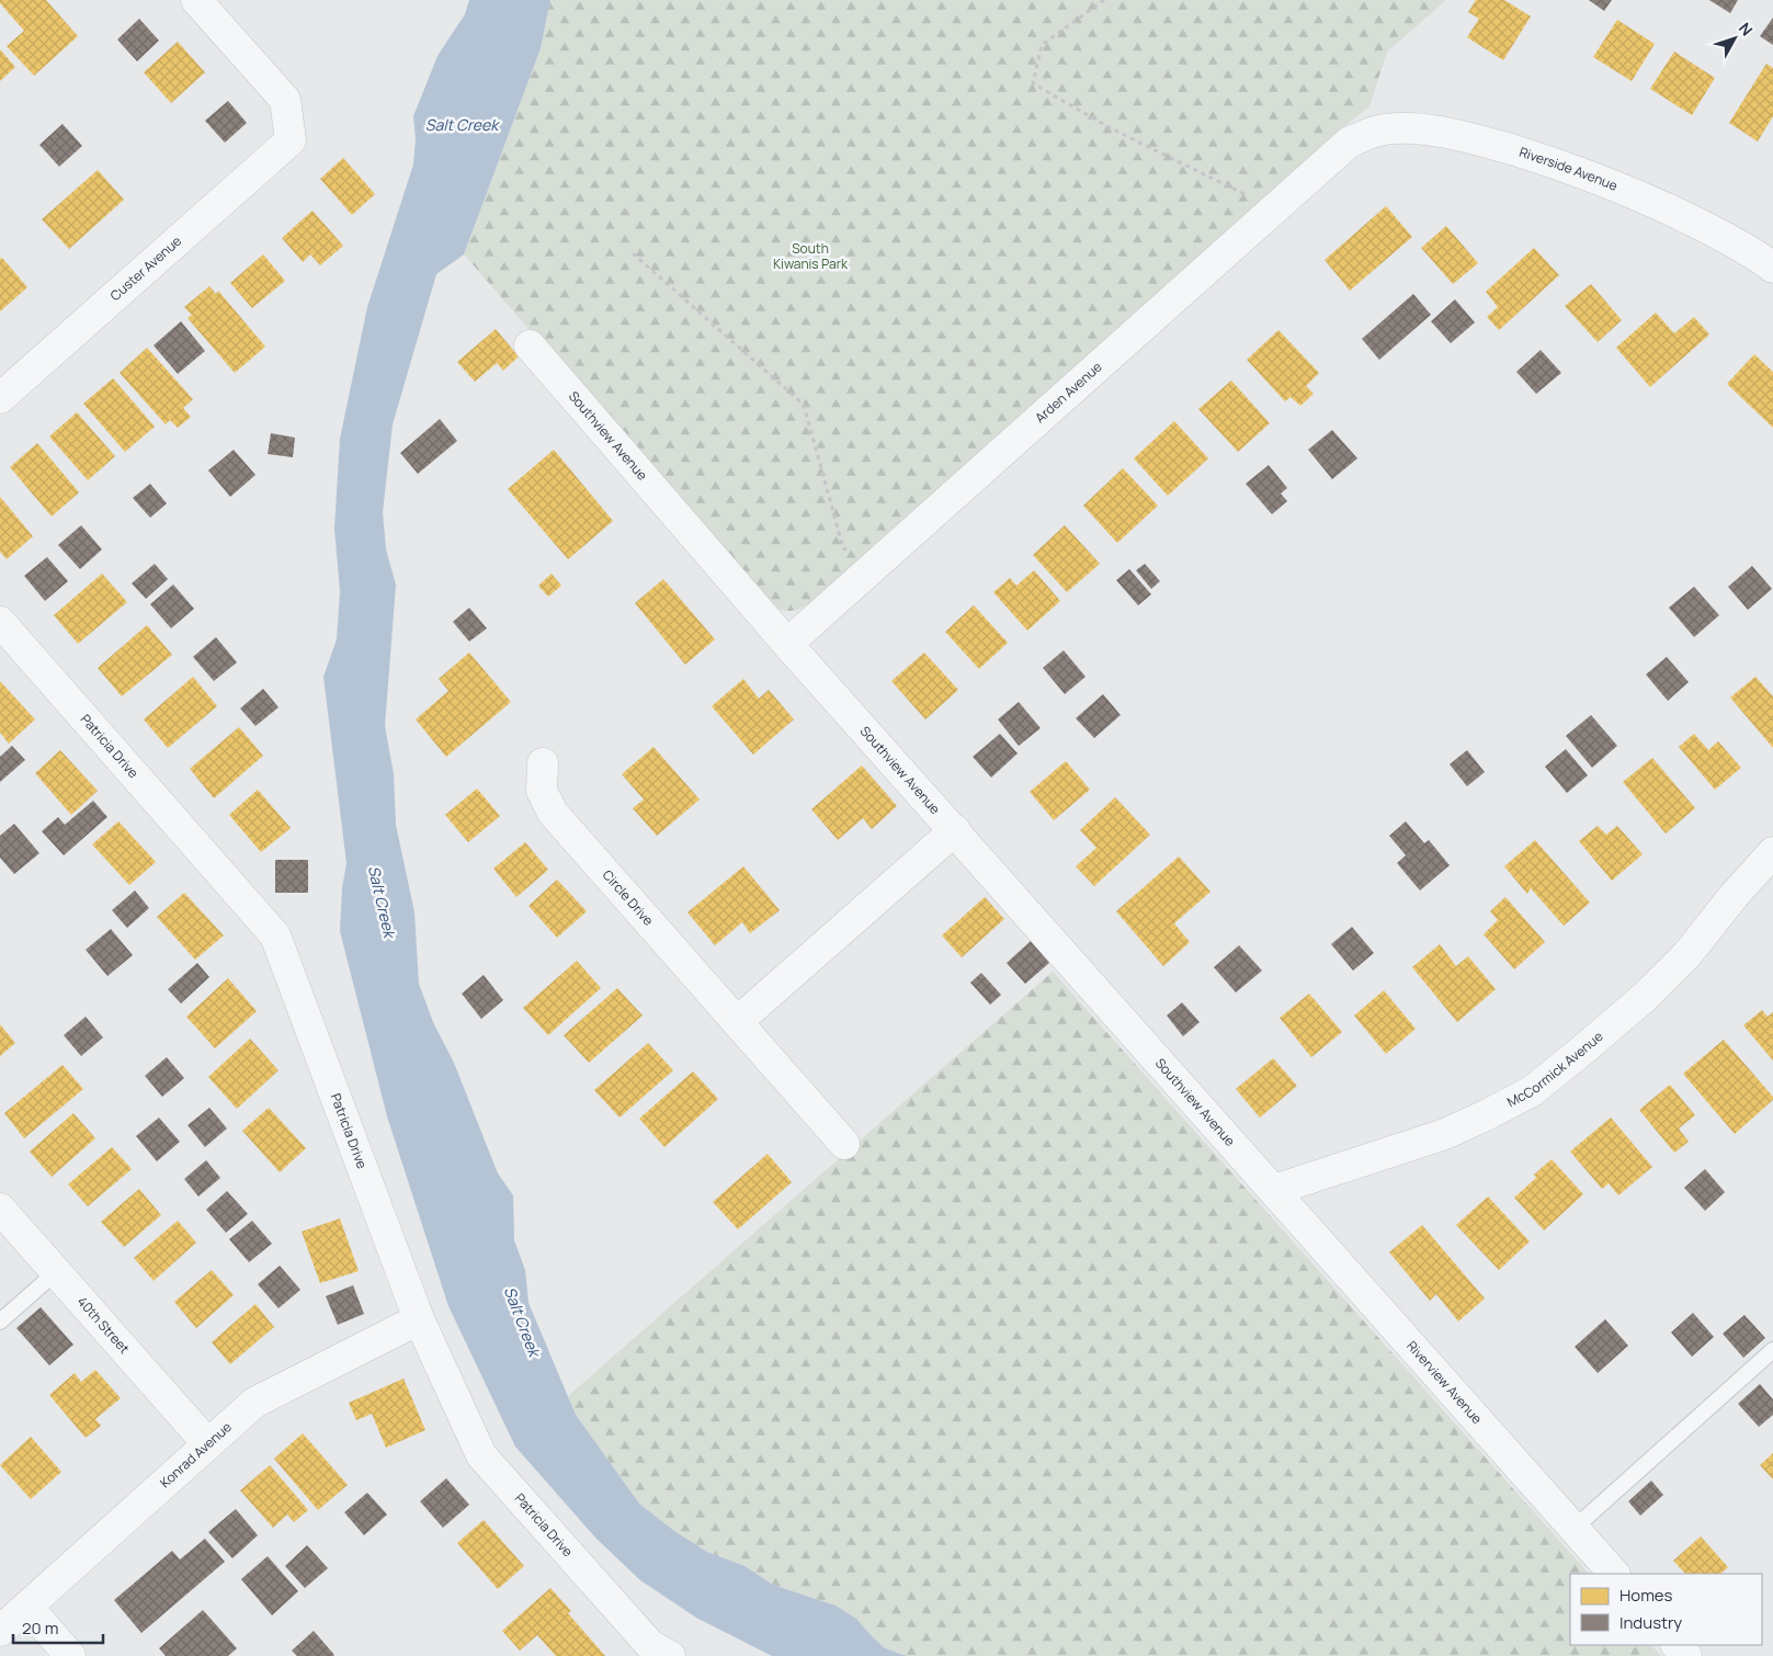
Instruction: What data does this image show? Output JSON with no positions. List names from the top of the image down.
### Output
{
  "streets": {
    "street": [
      "Riverside Avenue",
      "Custer Avenue",
      "Arden Avenue",
      "Southview Avenue",
      "Patricia Drive",
      "Circle Drive",
      "McCormick Avenue",
      "40th Street",
      "Riverview Avenue",
      "Konrad Avenue"
    ]
  },
  "crossings": [
    ["Riverside Avenue", "Arden Avenue"],
    ["Arden Avenue", "Southview Avenue"],
    ["Southview Avenue", "McCormick Avenue"],
    ["Southview Avenue", "Riverview Avenue"],
    ["Patricia Drive", "Konrad Avenue"],
    ["McCormick Avenue", "Riverview Avenue"],
    ["40th Street", "Konrad Avenue"]
  ],
  "water": ["Salt Creek"],
  "parks": ["South Kiwanis Park"],
  "legend": ["Homes", "Industry"],
  "scale_bar": "20 m",
  "north": "top right"
}
